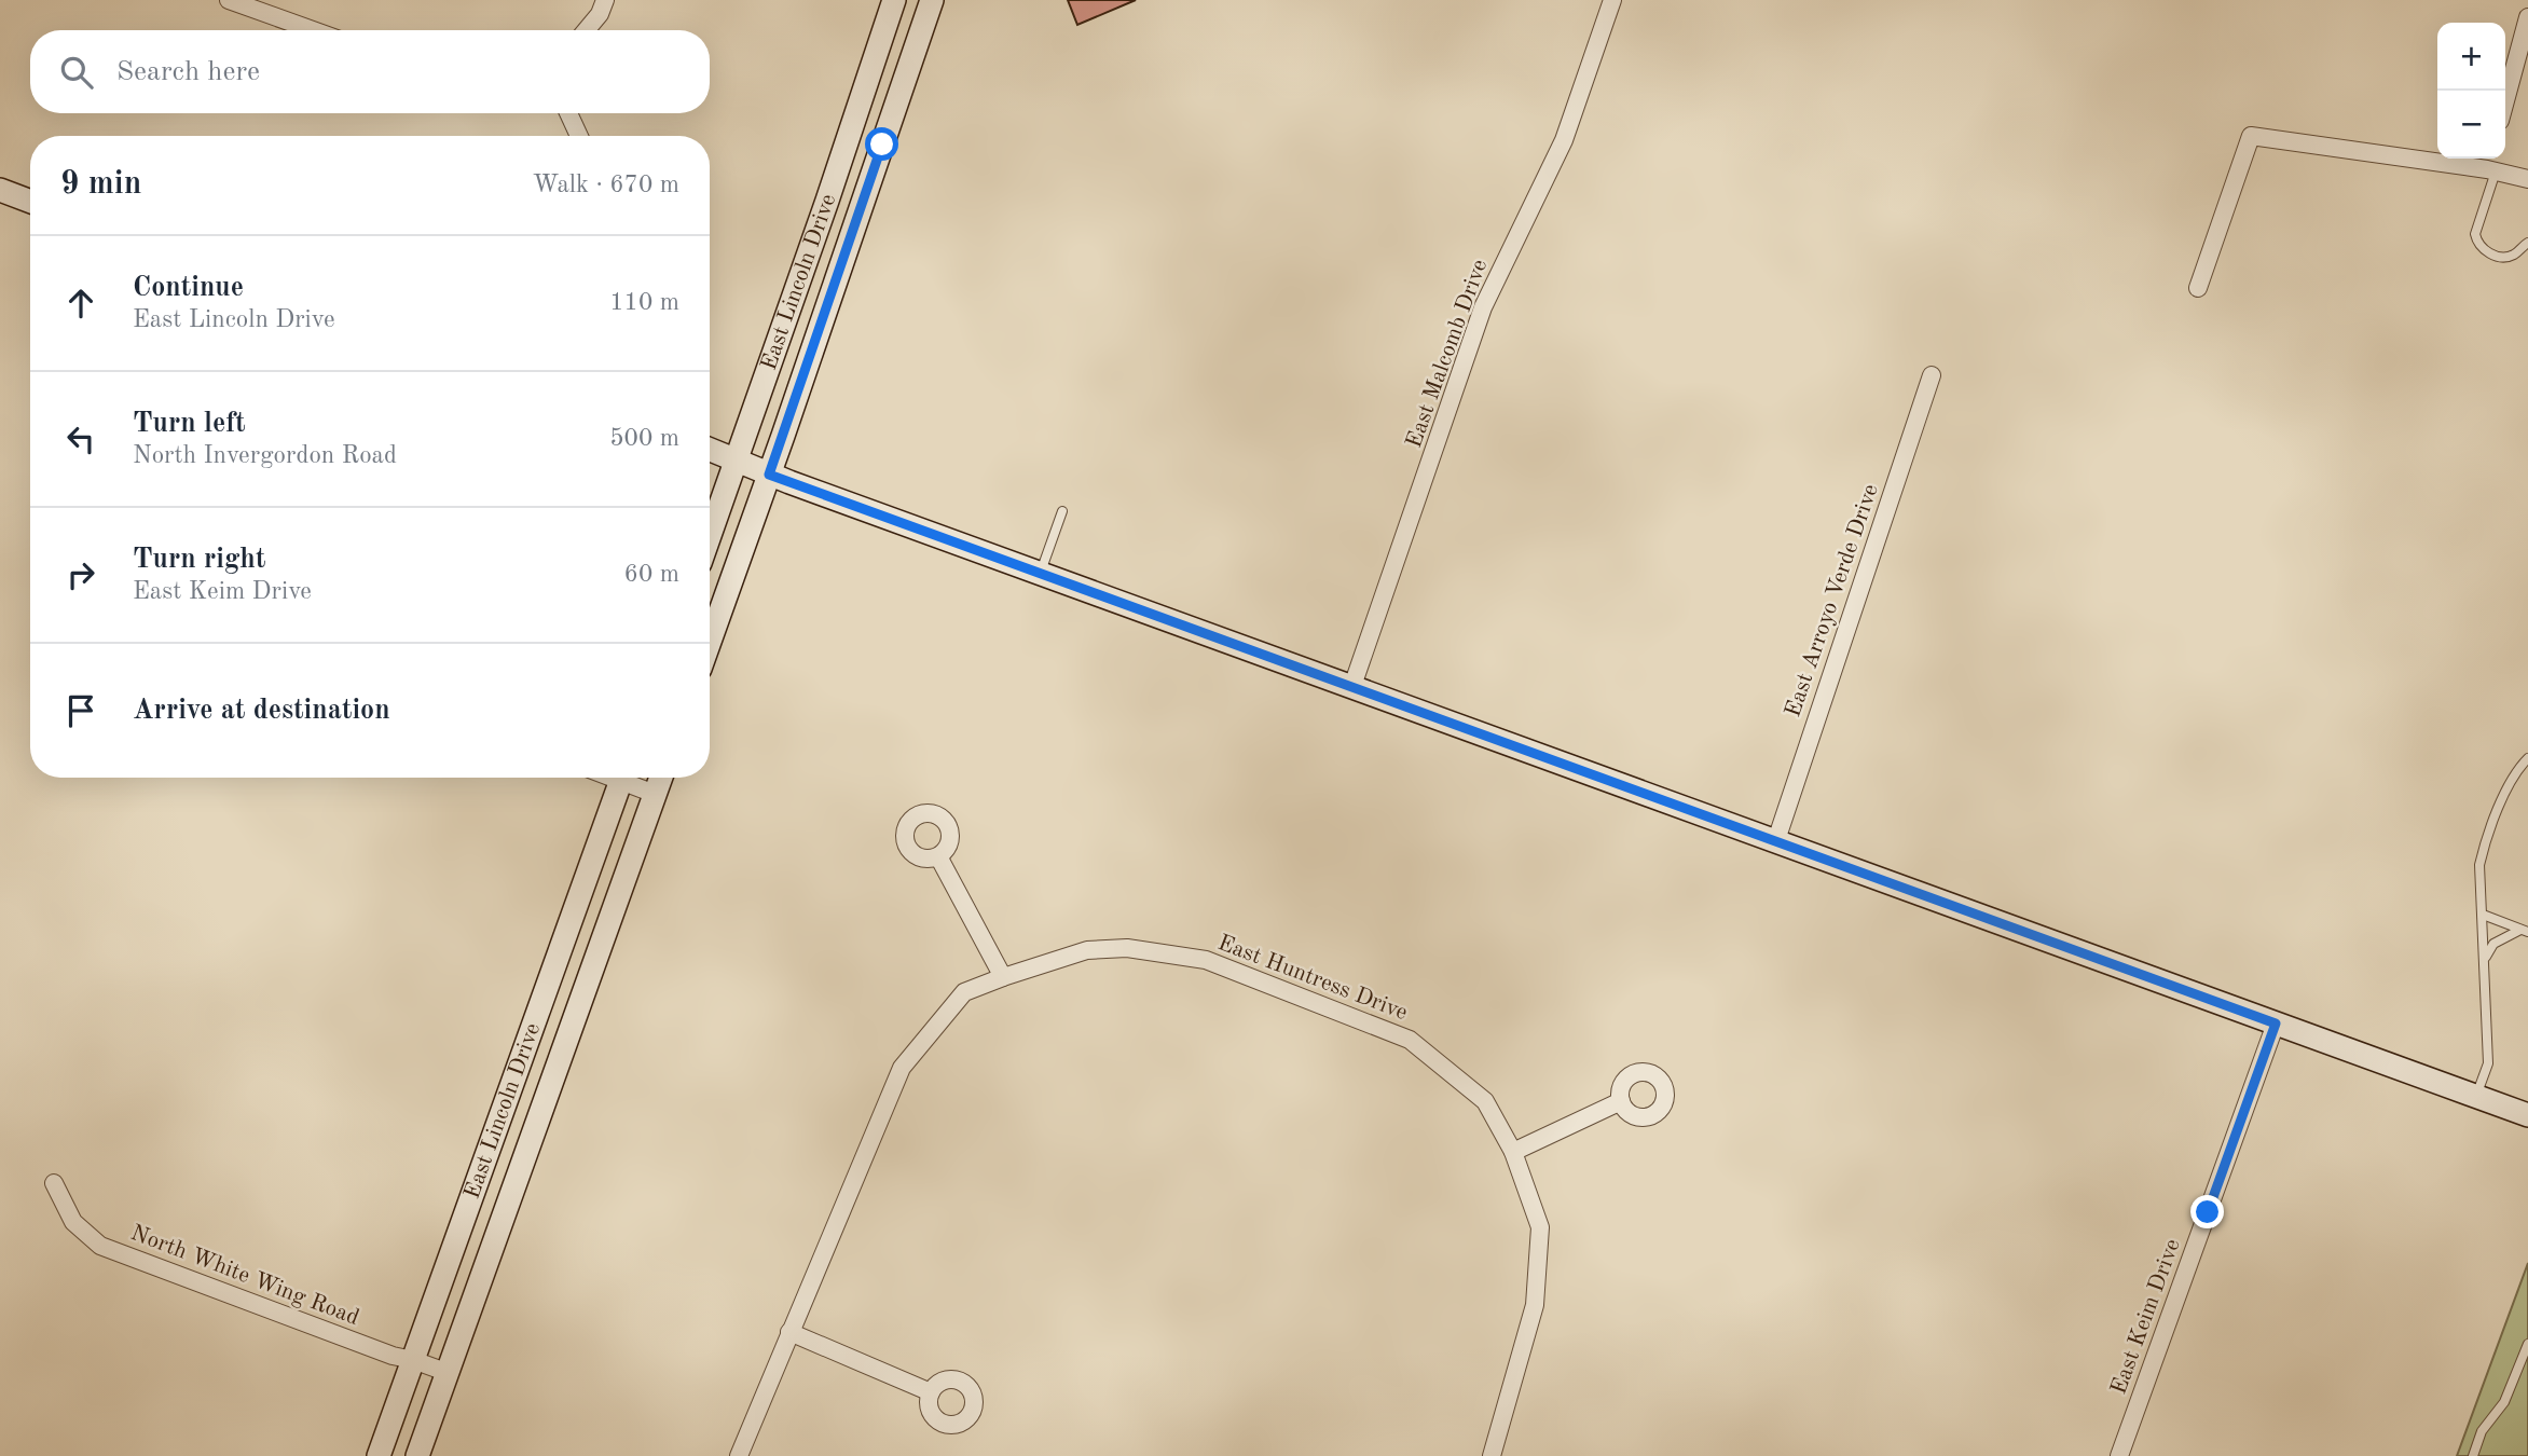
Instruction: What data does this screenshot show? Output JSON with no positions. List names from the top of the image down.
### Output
{
  "streets": {
    "main road": ["East Lincoln Drive"],
    "street": [
      "East Malcomb Drive",
      "East Arroyo Verde Drive",
      "East Huntress Drive",
      "North White Wing Road",
      "East Keim Drive"
    ]
  },
  "crossings": [
    ["East Lincoln Drive", "North White Wing Road"]
  ],
  "page": {
    "map_buttons": ["+", "−"],
    "search": "Search here",
    "heading": ["9 min", "Walk · 670 m"],
    "list": [
      ["Continue", "East Lincoln Drive", "110 m"],
      ["Turn left", "North Invergordon Road", "500 m"],
      ["Turn right", "East Keim Drive", "60 m"],
      "Arrive at destination"
    ]
  }
}
